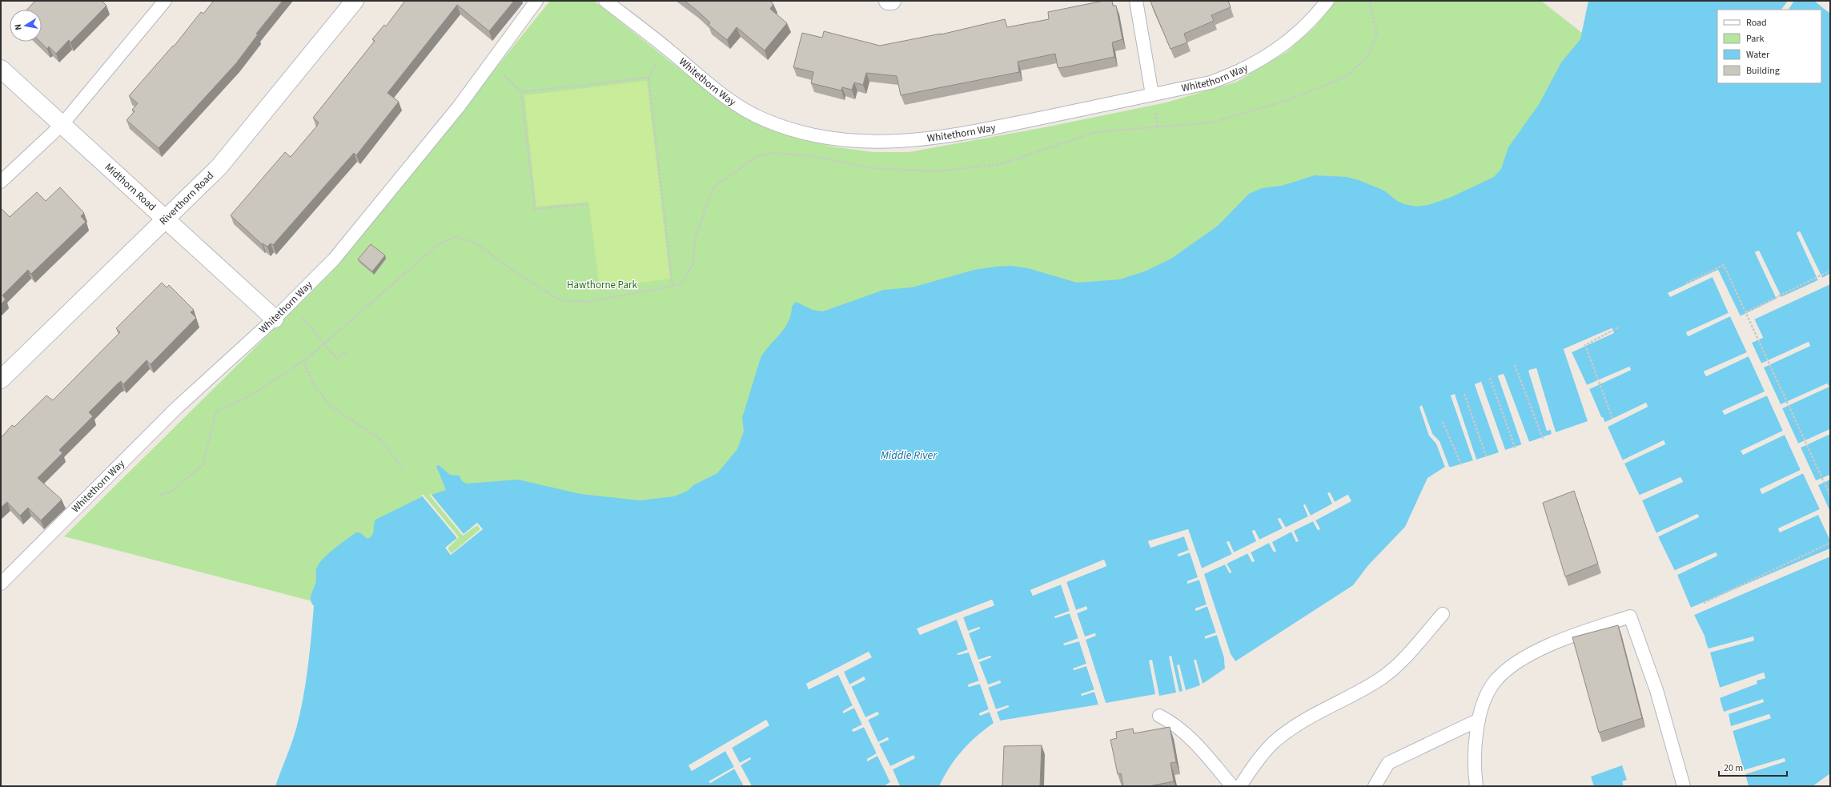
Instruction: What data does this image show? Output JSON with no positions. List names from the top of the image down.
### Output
{
  "streets": {
    "street": ["Midthorn Road", "Riverthorn Road"],
    "lane": ["Whitethorn Way"]
  },
  "crossings": [
    ["Whitethorn Way", "Midthorn Road"],
    ["Midthorn Road", "Riverthorn Road"]
  ],
  "water": ["Middle River"],
  "parks": ["Hawthorne Park"],
  "legend": [
    "Road",
    "Park",
    "Water",
    "Building"
  ],
  "scale_bar": "20 m",
  "north": "left"
}
